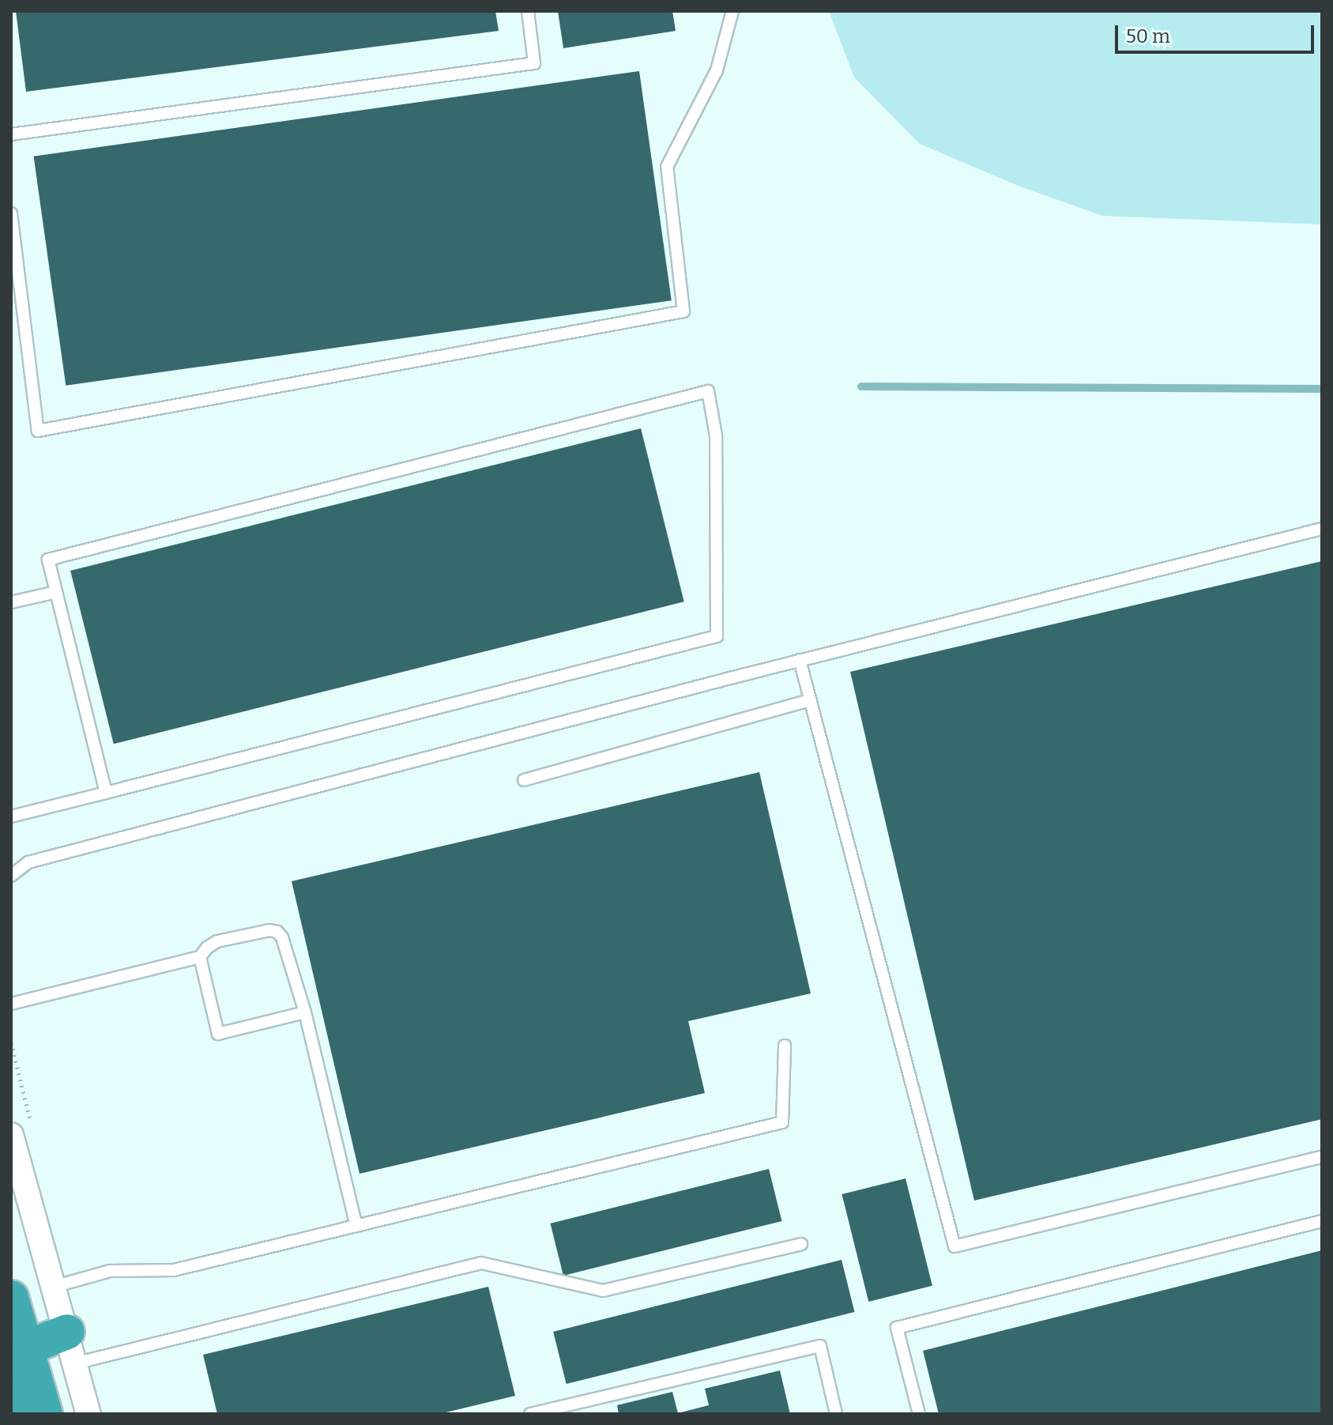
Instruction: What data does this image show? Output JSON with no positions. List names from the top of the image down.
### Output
{
  "scale_bar": "50 m"
}
